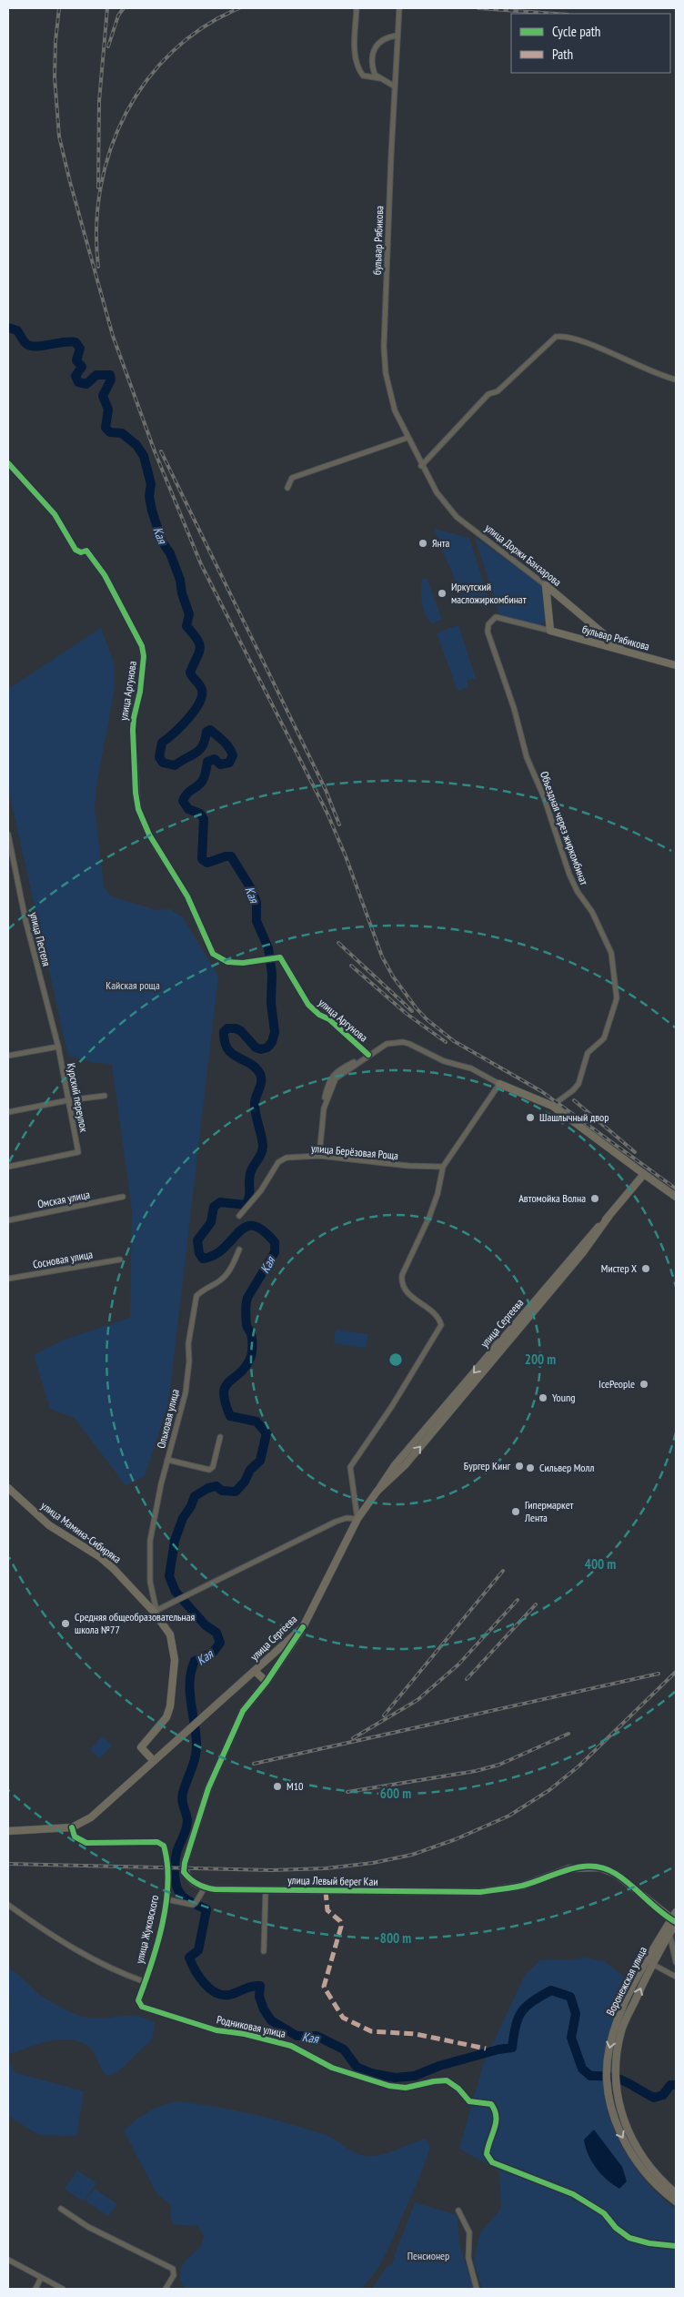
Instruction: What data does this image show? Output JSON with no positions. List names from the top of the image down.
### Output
{
  "streets": {
    "main road": ["улица Аргунова", "улица Сергеева", "Воронежская улица"],
    "street": [
      "бульвар Рябикова",
      "улица Доржи Банзарова",
      "Объездная через жиркомбинат",
      "улица Пестеля",
      "Курский переулок",
      "улица Берёзовая Роща",
      "Омская улица",
      "Сосновая улица",
      "Ольховая улица",
      "улица Мамина-Сибиряка",
      "улица Левый берег Каи",
      "улица Жуковского",
      "Родниковая улица"
    ]
  },
  "crossings": [
    ["бульвар Рябикова", "улица Доржи Банзарова"],
    ["бульвар Рябикова", "Объездная через жиркомбинат"],
    ["улица Аргунова", "Объездная через жиркомбинат"],
    ["улица Аргунова", "улица Сергеева"],
    ["улица Пестеля", "Курский переулок"],
    ["улица Сергеева", "улица Мамина-Сибиряка"],
    ["улица Сергеева", "улица Жуковского"],
    ["Ольховая улица", "улица Мамина-Сибиряка"],
    ["улица Левый берег Каи", "Воронежская улица"],
    ["улица Жуковского", "Родниковая улица"]
  ],
  "water": ["Кая"],
  "parks": ["Кайская роща", "Пенсионер"],
  "places": [
    "Янта",
    "Иркутский масложиркомбинат",
    "Шашлычный двор",
    "Автомойка Волна",
    "Мистер Х",
    "IcePeople",
    "Young",
    "Бургер Кинг",
    "Сильвер Молл",
    "Гипермаркет Лента",
    "Средняя общеобразовательная школа №77",
    "M10"
  ],
  "legend": ["Cycle path", "Path"],
  "rings": [
    "200 m",
    "400 m",
    "600 m",
    "800 m"
  ]
}
